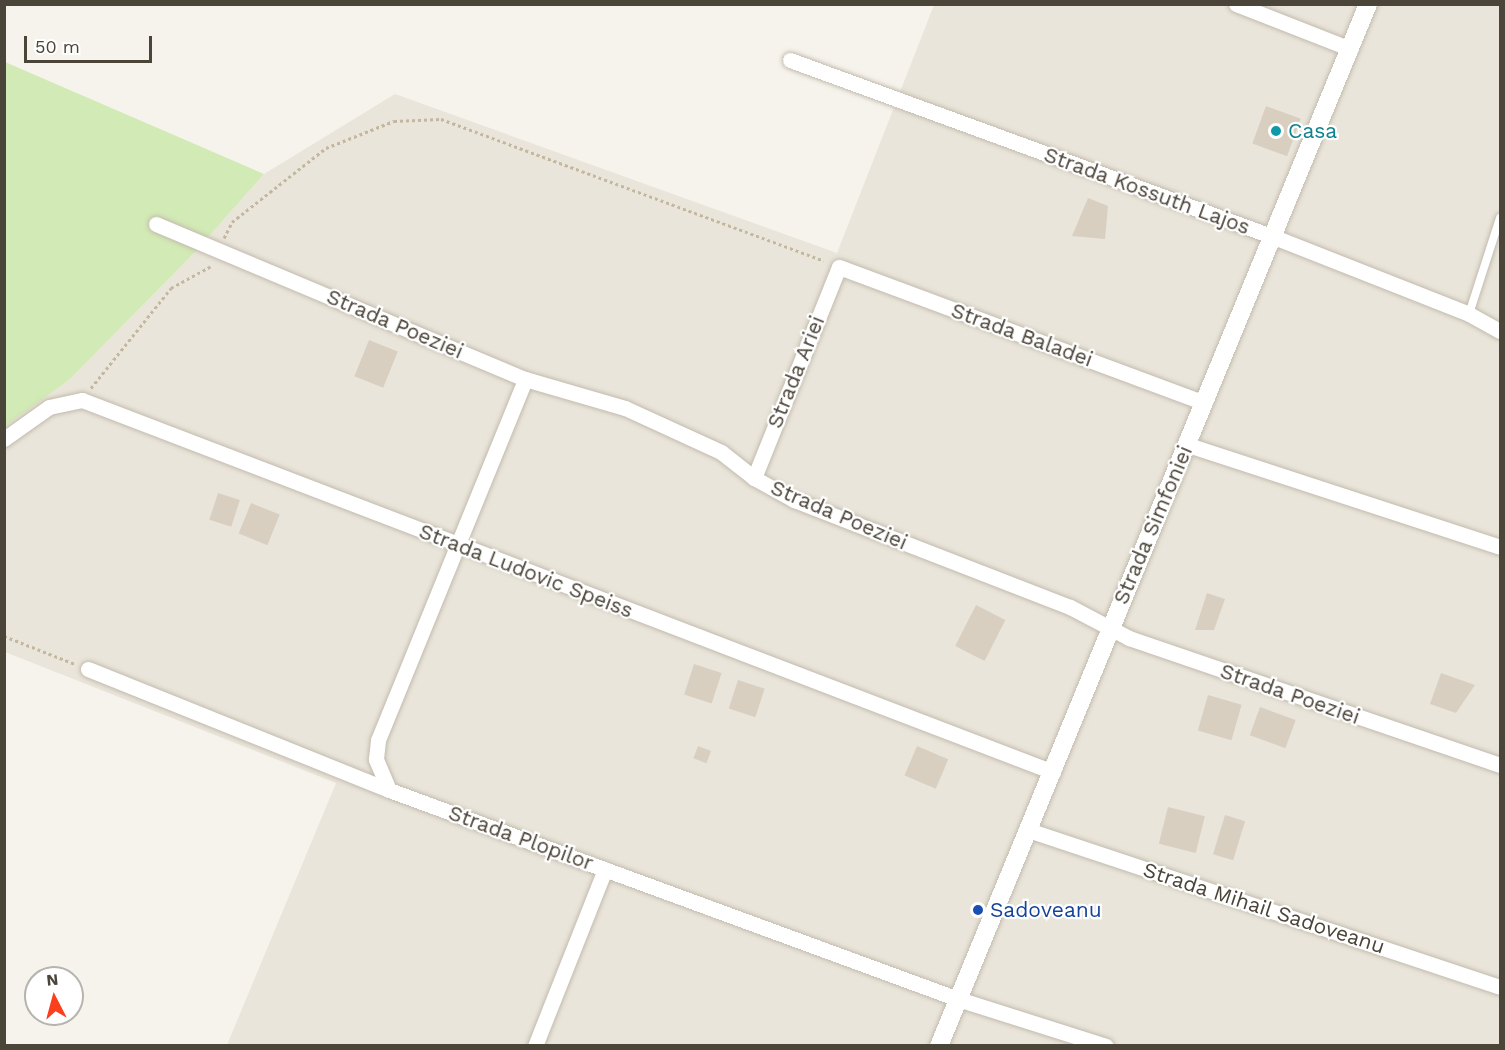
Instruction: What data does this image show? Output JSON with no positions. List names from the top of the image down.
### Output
{
  "streets": {
    "street": [
      "Strada Kossuth Lajos",
      "Strada Poeziei",
      "Strada Baladei",
      "Strada Ariei",
      "Strada Simfoniei",
      "Strada Ludovic Speiss",
      "Strada Plopilor",
      "Strada Mihail Sadoveanu"
    ]
  },
  "crossings": [
    ["Strada Kossuth Lajos", "Strada Simfoniei"],
    ["Strada Poeziei", "Strada Ariei"],
    ["Strada Poeziei", "Strada Simfoniei"],
    ["Strada Baladei", "Strada Ariei"],
    ["Strada Baladei", "Strada Simfoniei"],
    ["Strada Simfoniei", "Strada Ludovic Speiss"],
    ["Strada Simfoniei", "Strada Plopilor"],
    ["Strada Simfoniei", "Strada Mihail Sadoveanu"]
  ],
  "places": ["Casa", "Sadoveanu"],
  "scale_bar": "50 m",
  "north": "top"
}
